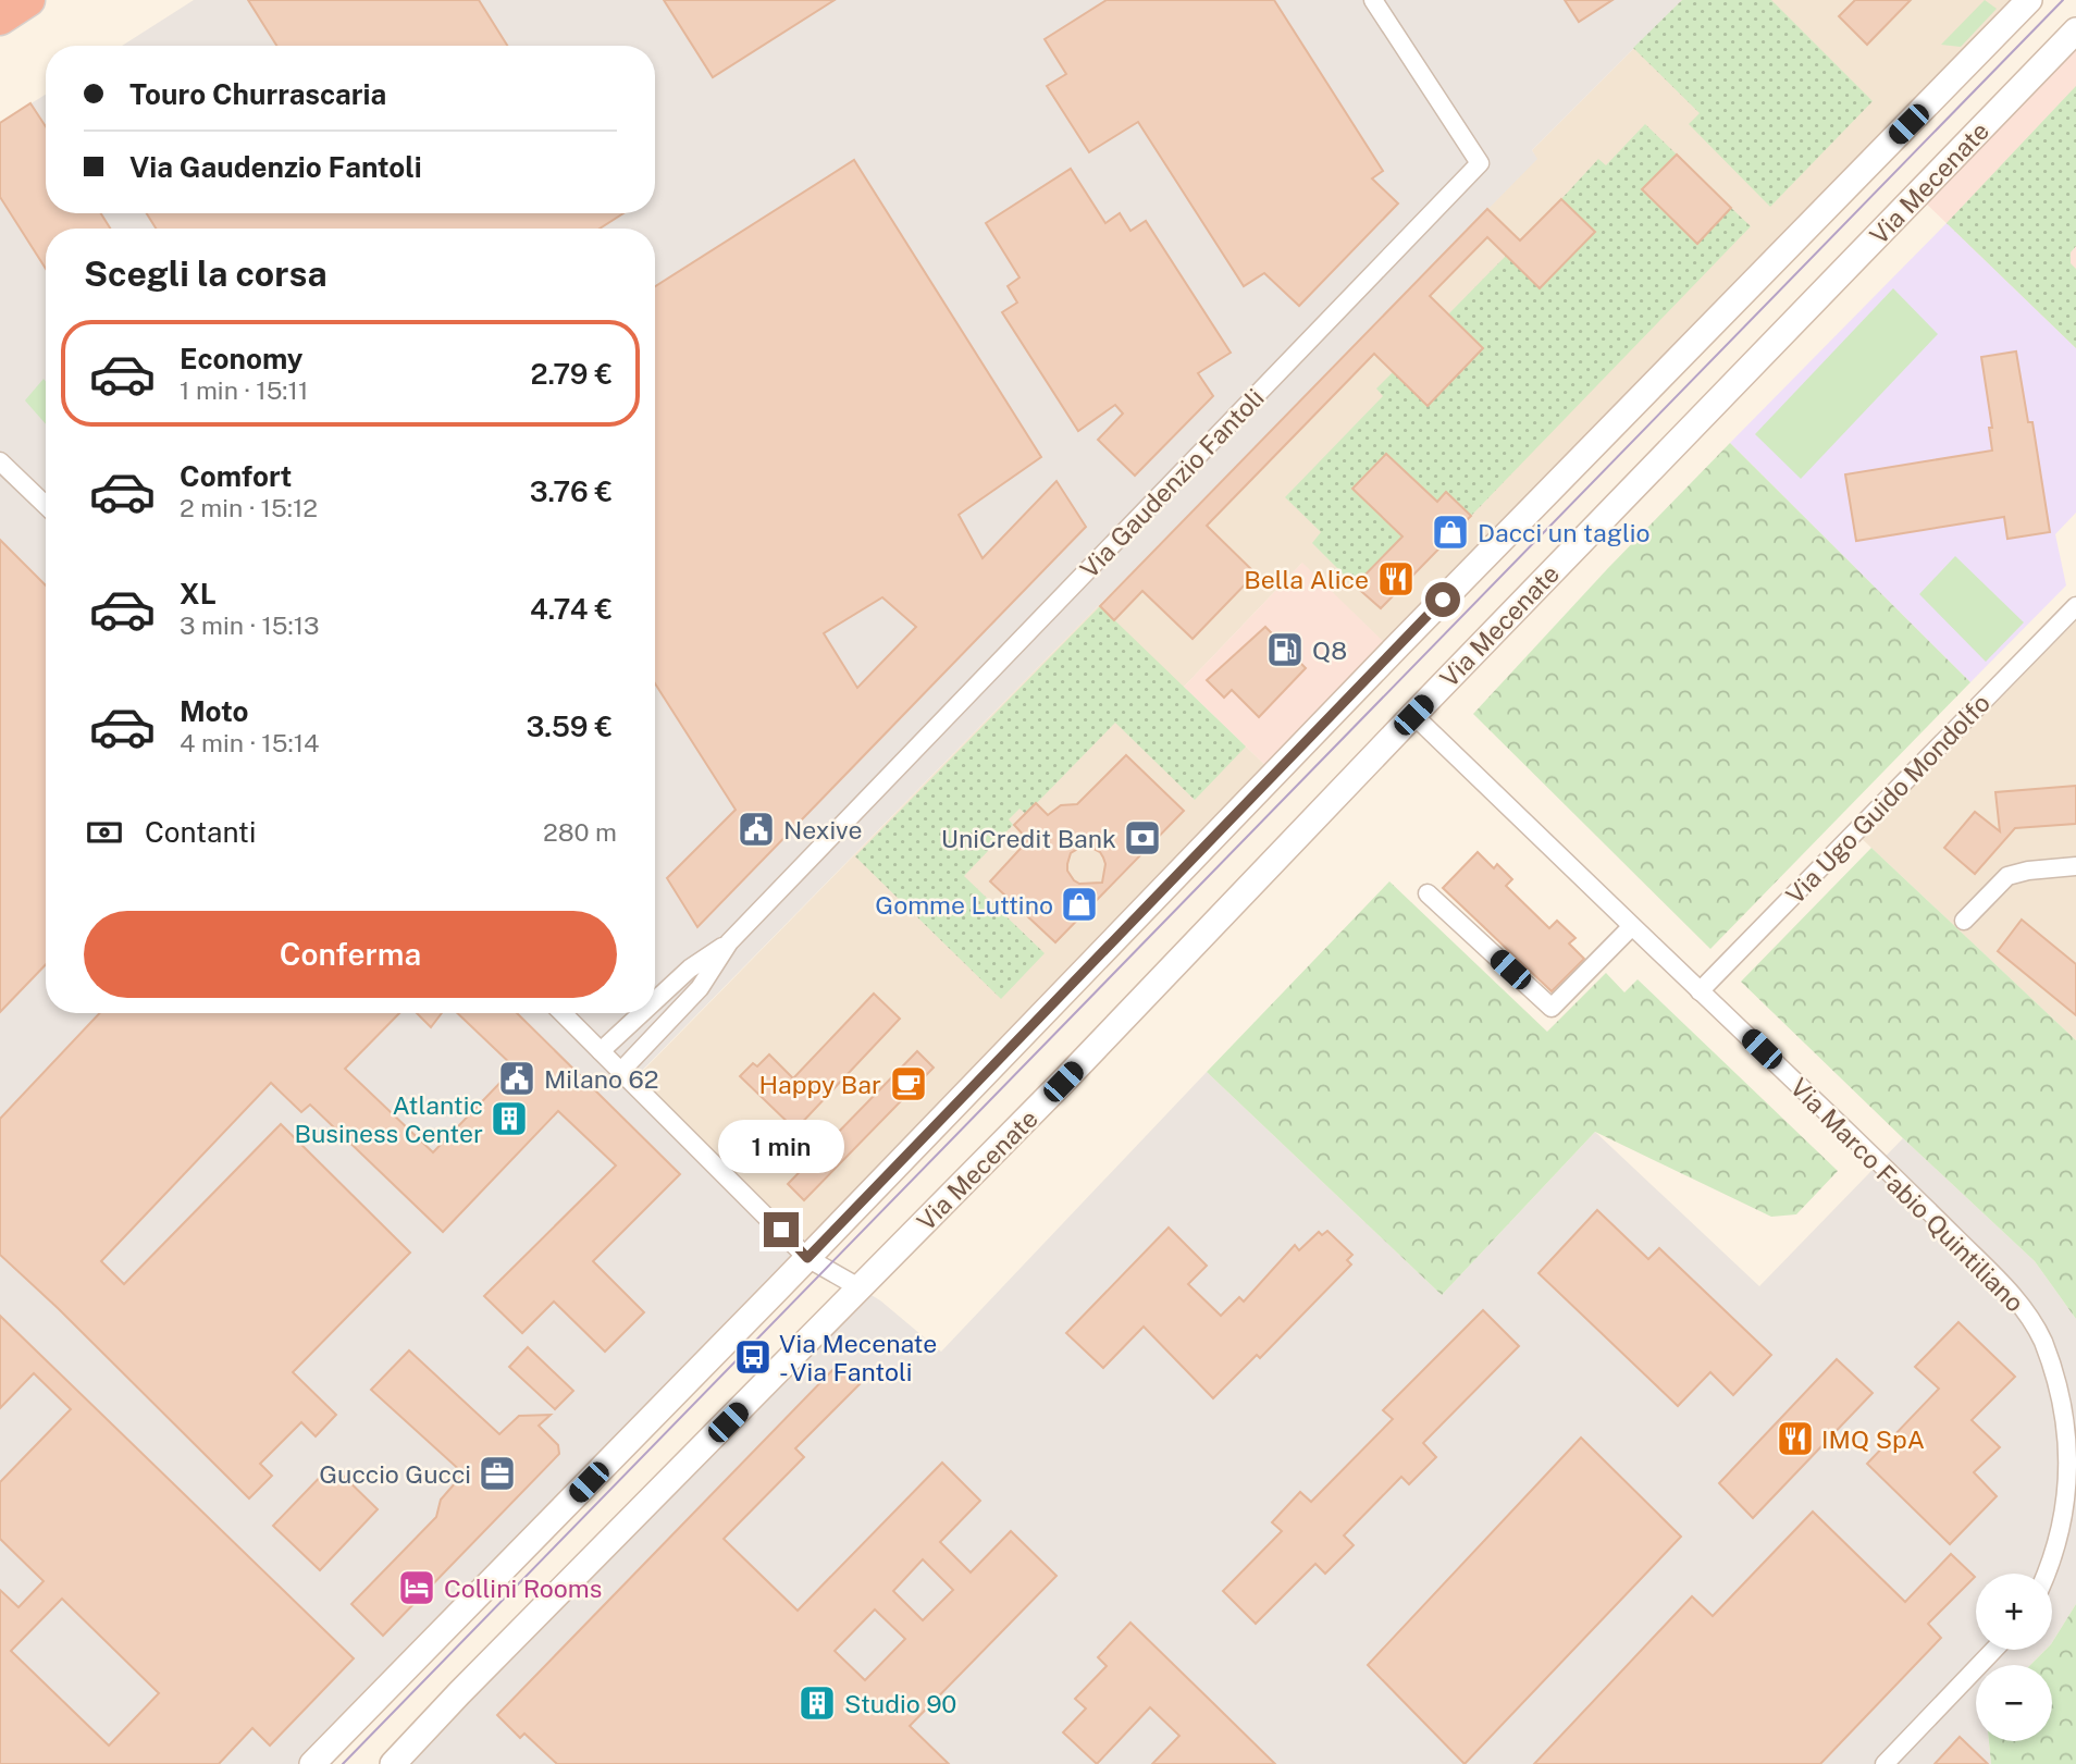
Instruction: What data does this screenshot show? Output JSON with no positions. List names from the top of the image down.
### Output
{
  "streets": {
    "main road": ["Via Mecenate"],
    "street": ["Via Gaudenzio Fantoli", "Via Ugo Guido Mondolfo", "Via Marco Fabio Quintiliano"]
  },
  "crossings": [
    ["Via Mecenate", "Via Marco Fabio Quintiliano"],
    ["Via Ugo Guido Mondolfo", "Via Marco Fabio Quintiliano"]
  ],
  "places": {
    "shop": ["Dacci un taglio", "Gomme Luttino"],
    "restaurant": ["Bella Alice", "IMQ SpA"],
    "fuel station": ["Q8"],
    "public building": ["Nexive", "Milano 62"],
    "bank": ["UniCredit Bank"],
    "cafe": ["Happy Bar"],
    "building": ["Atlantic Business Center", "Studio 90"],
    "bus stop": ["Via Mecenate - Via Fantoli"],
    "office": ["Guccio Gucci"],
    "hotel": ["Collini Rooms"]
  },
  "page": {
    "banner": ["Touro Churrascaria", "Via Gaudenzio Fantoli"],
    "heading": "Scegli la corsa",
    "list": [
      {
        "name": "Economy",
        "note": "1 min · 15:11",
        "value": "2.79 €"
      },
      {
        "name": "Comfort",
        "note": "2 min · 15:12",
        "value": "3.76 €"
      },
      {
        "name": "XL",
        "note": "3 min · 15:13",
        "value": "4.74 €"
      },
      {
        "name": "Moto",
        "note": "4 min · 15:14",
        "value": "3.59 €"
      }
    ],
    "pay": ["Contanti", "280 m"],
    "buttons": "Conferma",
    "bubble": "1 min",
    "map_buttons": ["+", "−"]
  }
}
